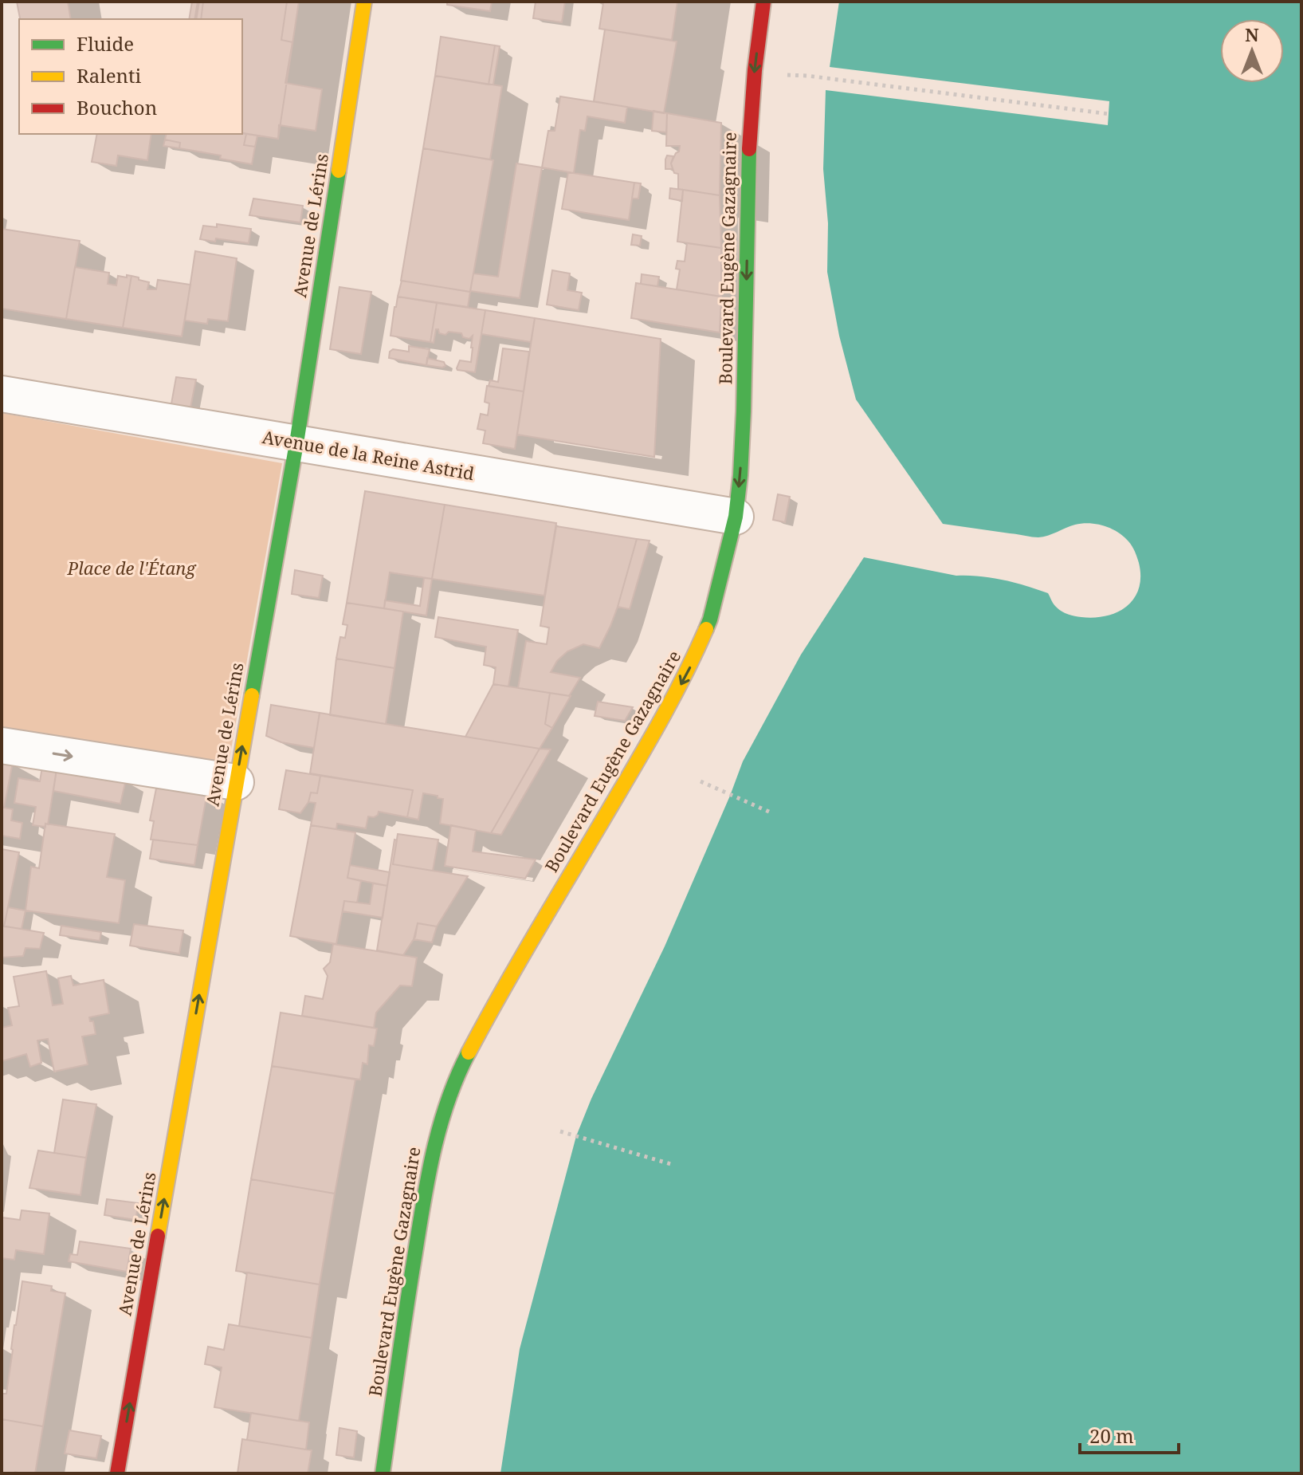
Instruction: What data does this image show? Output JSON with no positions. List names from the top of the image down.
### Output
{
  "streets": {
    "street": ["Avenue de Lérins", "Boulevard Eugène Gazagnaire", "Avenue de la Reine Astrid"]
  },
  "crossings": [
    ["Avenue de Lérins", "Avenue de la Reine Astrid"],
    ["Boulevard Eugène Gazagnaire", "Avenue de la Reine Astrid"]
  ],
  "one_way": ["Avenue de Lérins", "Boulevard Eugène Gazagnaire"],
  "parks": ["Place de l'Étang"],
  "legend": ["Fluide", "Ralenti", "Bouchon"],
  "scale_bar": "20 m",
  "north": "top"
}
